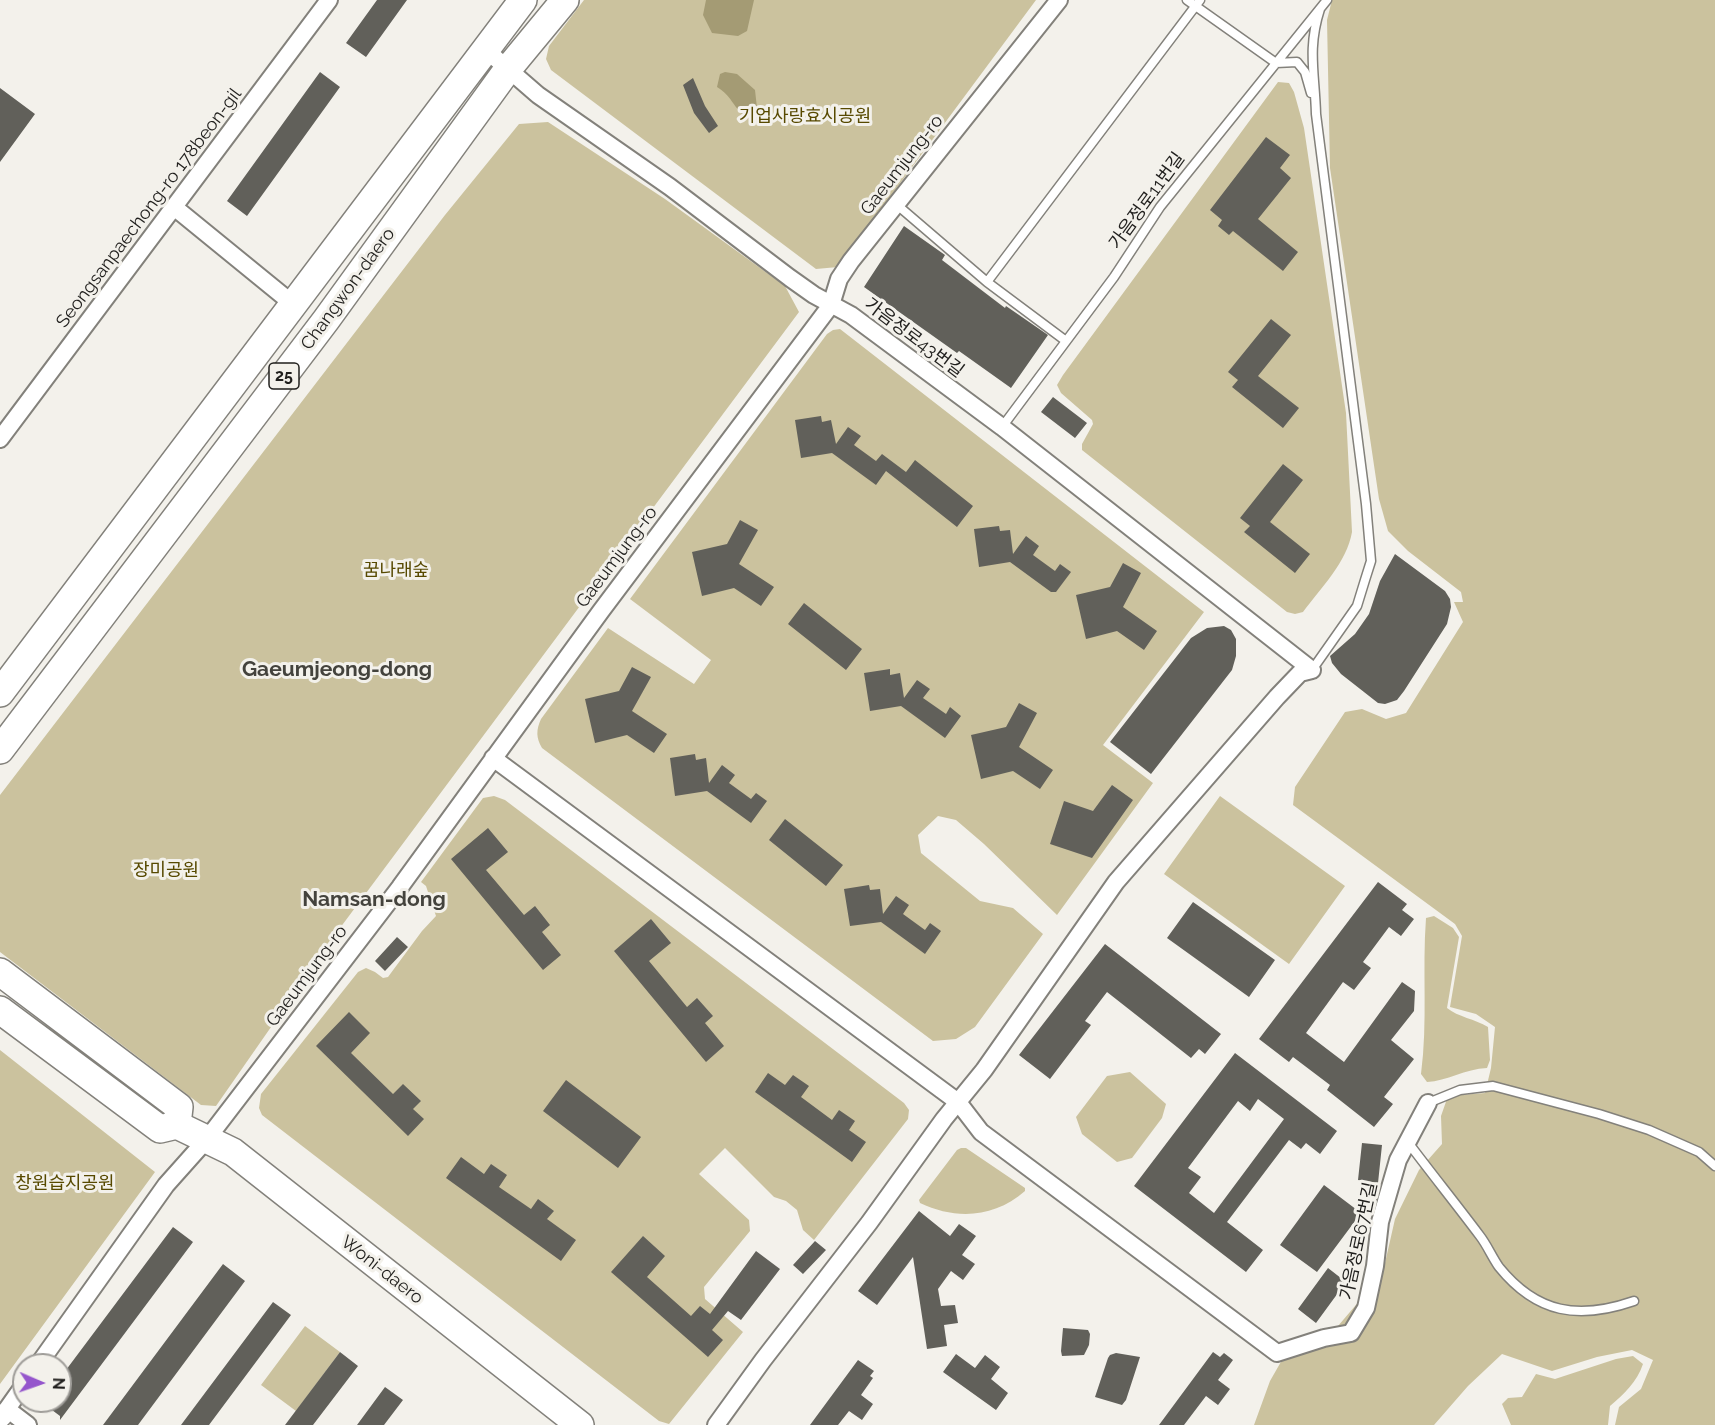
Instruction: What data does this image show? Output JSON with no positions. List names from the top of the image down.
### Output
{
  "streets": {
    "main road": ["Changwon-daero", "25", "Woni-daero"],
    "street": [
      "Gaeumjung-ro",
      "Seongsanpaechong-ro 178beon-gil",
      "가음정로43번길",
      "가음정로67번길"
    ],
    "lane": ["가음정로11번길"]
  },
  "crossings": [
    ["Gaeumjung-ro", "가음정로43번길"],
    ["Gaeumjung-ro", "Woni-daero"],
    ["가음정로11번길", "가음정로43번길"],
    ["Changwon-daero", "가음정로43번길"]
  ],
  "districts": ["Gaeumjeong-dong", "Namsan-dong"],
  "parks": [
    "기업사랑효시공원",
    "꿈나래숲",
    "장미공원",
    "창원습지공원"
  ],
  "north": "right"
}
